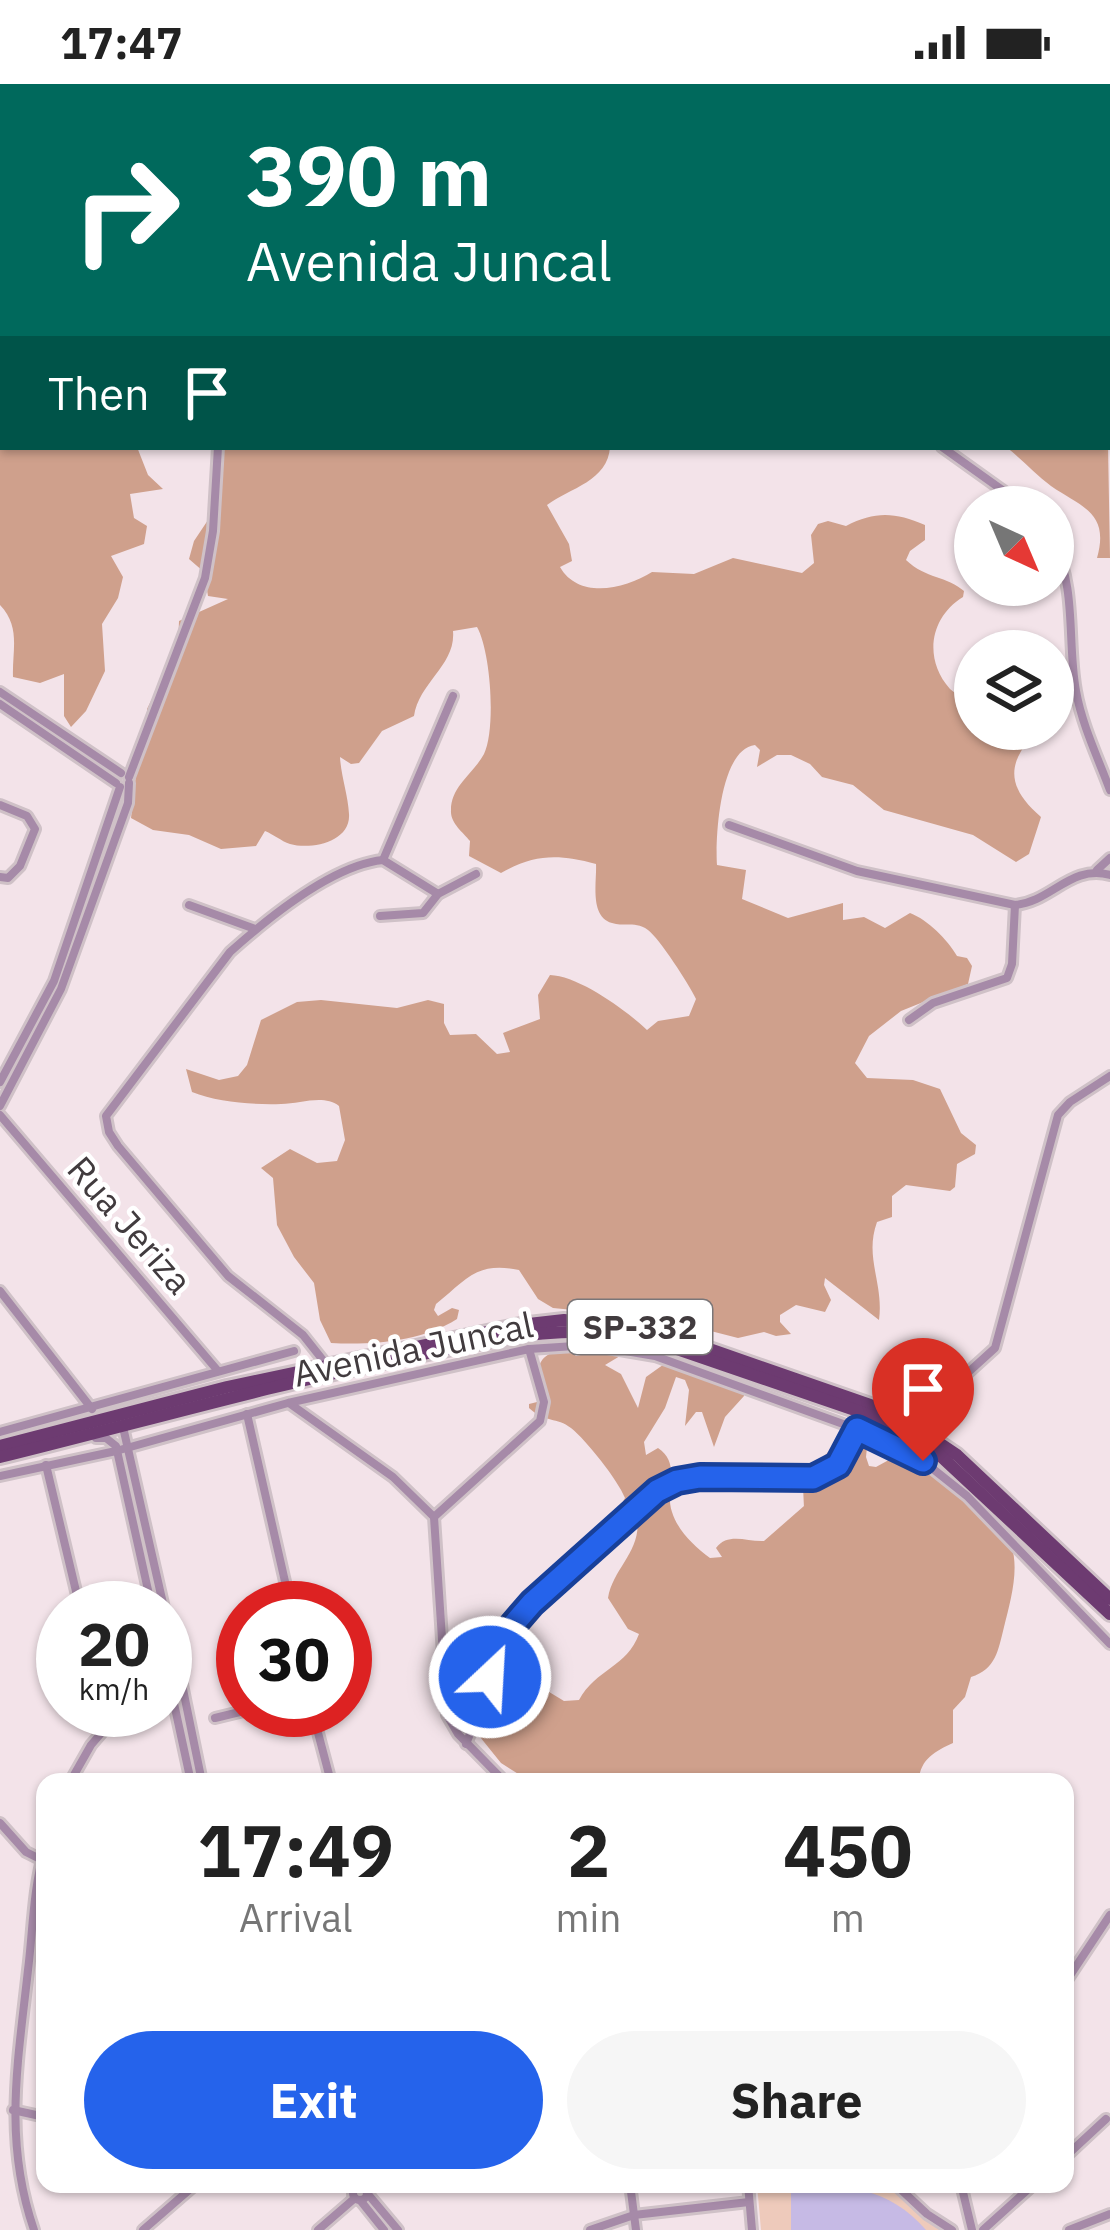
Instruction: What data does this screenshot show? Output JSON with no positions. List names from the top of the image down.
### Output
{
  "streets": {
    "main road": ["SP-332"],
    "street": ["Rua Jeriza", "Avenida Juncal"]
  },
  "north": "bottom right",
  "page": {
    "status": "17:47",
    "turn": ["390 m", "Avenida Juncal"],
    "then": "Then",
    "speed": "20 km/h",
    "limit": "30",
    "eta": [
      "17:49",
      "Arrival",
      "2",
      "min",
      "450",
      "m"
    ],
    "buttons": ["Exit", "Share"]
  }
}
